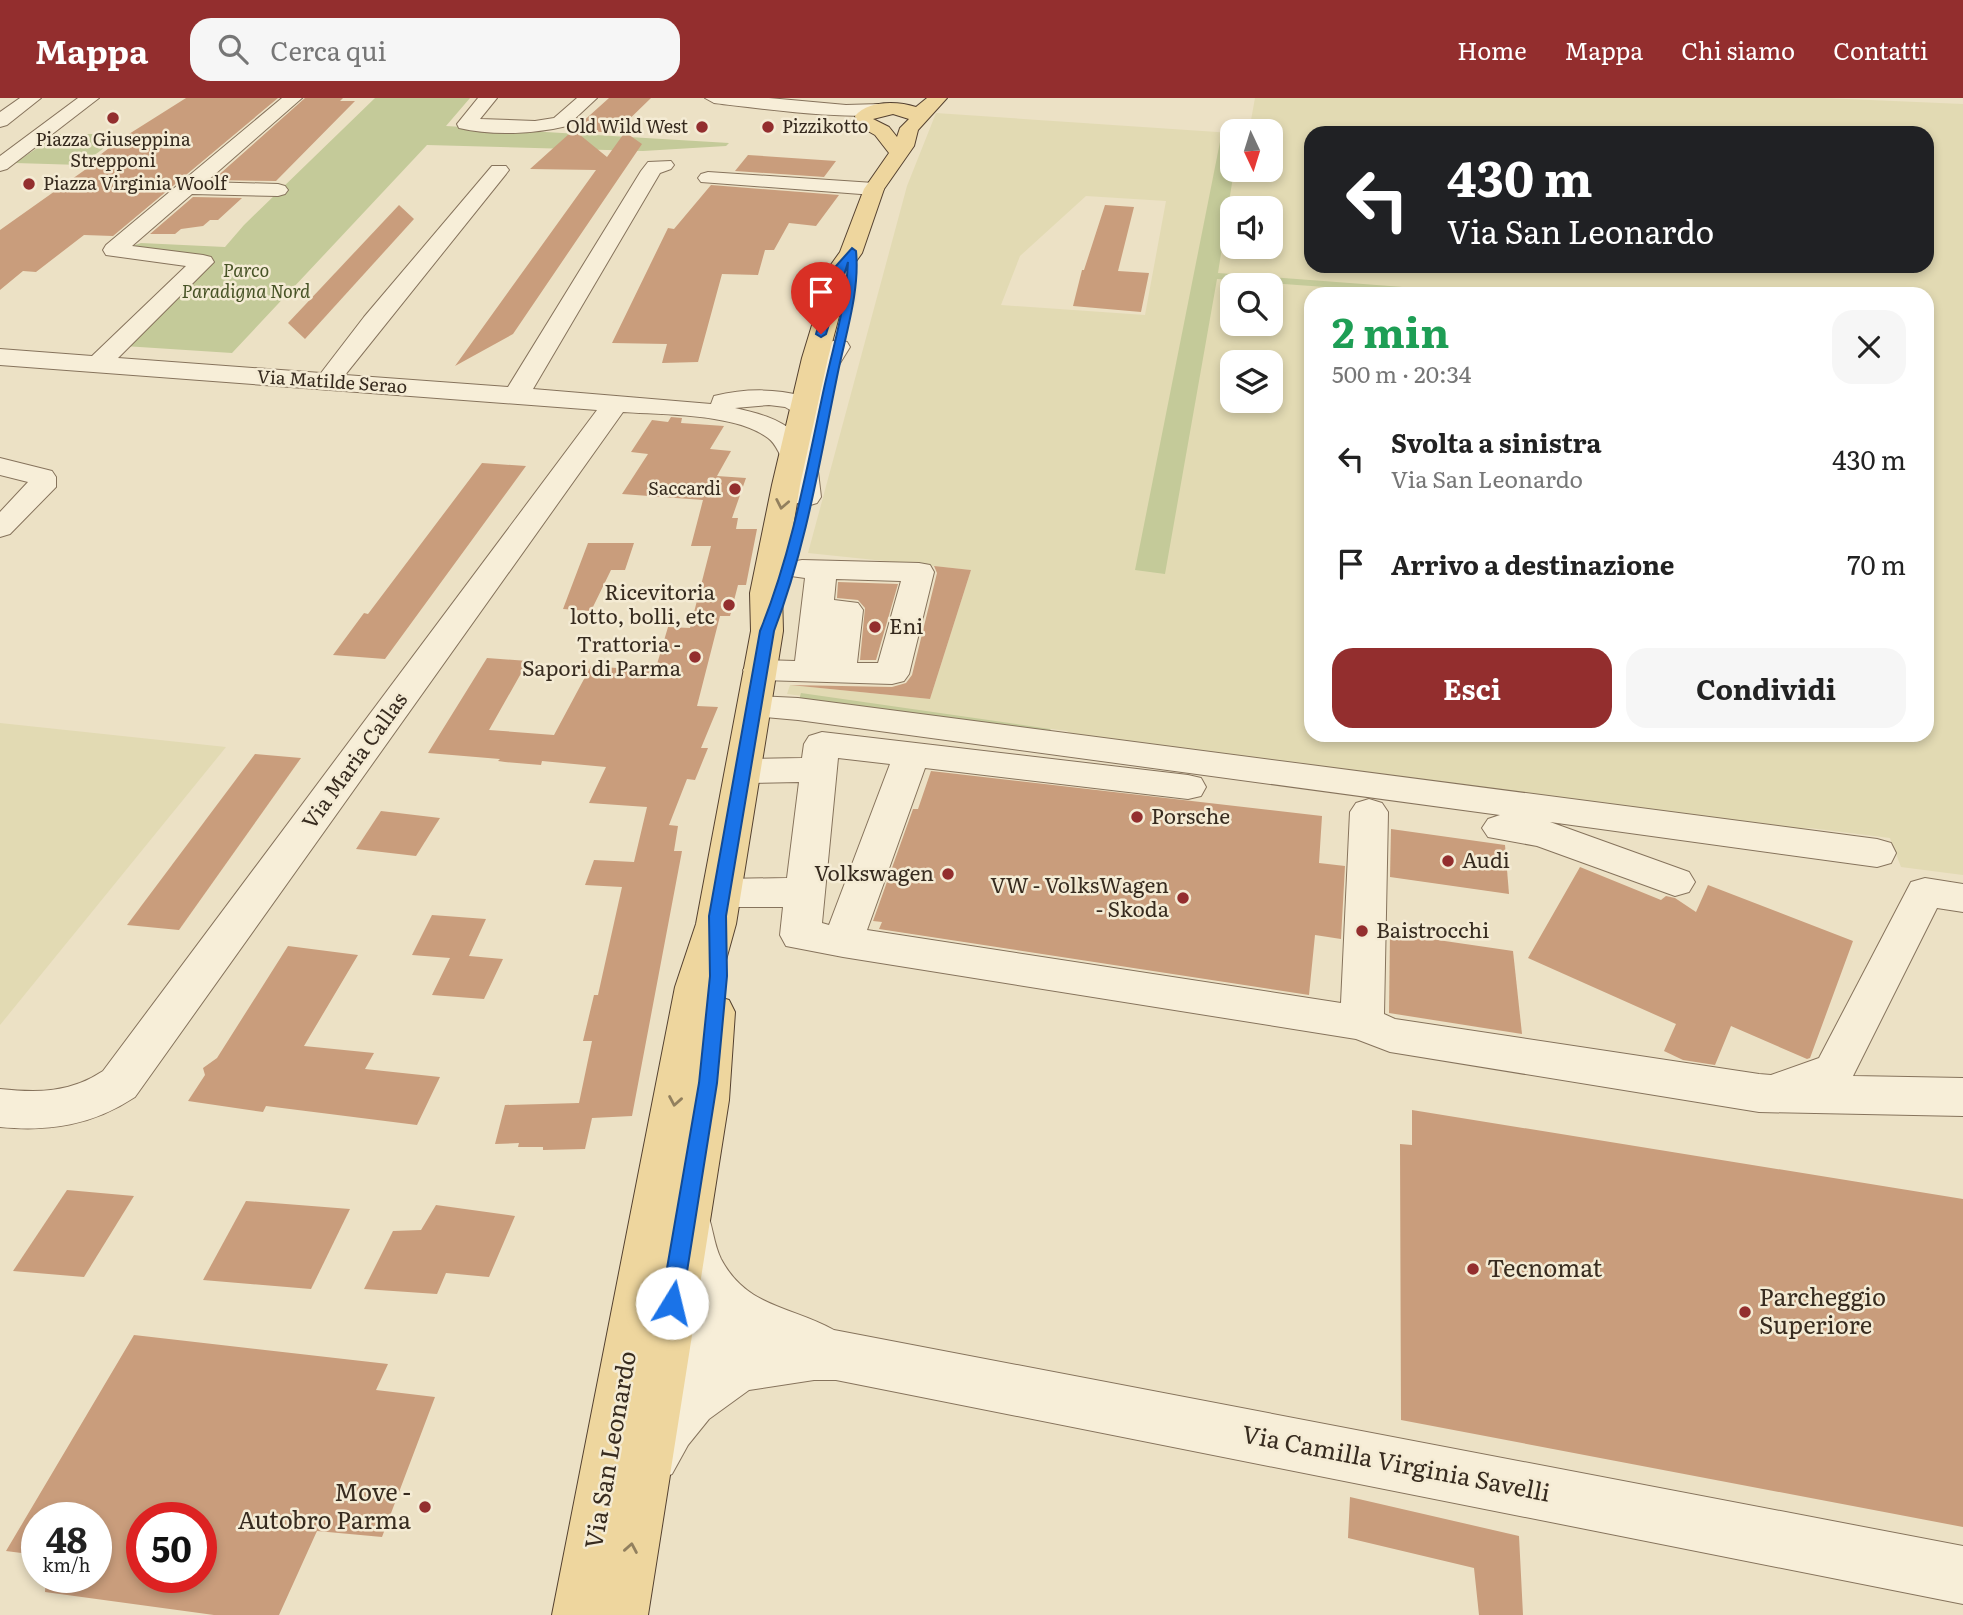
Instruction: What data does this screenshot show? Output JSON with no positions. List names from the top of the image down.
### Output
{
  "streets": {
    "main road": ["Via San Leonardo"],
    "street": ["Via Matilde Serao", "Via Maria Callas", "Via Camilla Virginia Savelli"]
  },
  "crossings": [
    ["Via Matilde Serao", "Via Maria Callas"],
    ["Via Matilde Serao", "Via San Leonardo"],
    ["Via San Leonardo", "Via Camilla Virginia Savelli"]
  ],
  "parks": ["Parco Paradigna Nord"],
  "places": [
    "Piazza Giuseppina Strepponi",
    "Old Wild West",
    "Pizzikotto",
    "Piazza Virginia Woolf",
    "Saccardi",
    "Ricevitoria lotto, bolli, etc",
    "Eni",
    "Trattoria - Sapori di Parma",
    "Porsche",
    "Audi",
    "Volkswagen",
    "VW - VolksWagen - Skoda",
    "Baistrocchi",
    "Tecnomat",
    "Parcheggio Superiore",
    "Move - Autobro Parma"
  ],
  "north": "bottom",
  "page": {
    "header": "Mappa",
    "search": "Cerca qui",
    "nav": [
      "Home",
      "Mappa",
      "Chi siamo",
      "Contatti"
    ],
    "turn": ["430 m", "Via San Leonardo"],
    "heading": ["2 min", "500 m · 20:34"],
    "list": [
      {
        "name": "Svolta a sinistra",
        "note": "Via San Leonardo",
        "value": "430 m"
      },
      {
        "name": "Arrivo a destinazione",
        "value": "70 m"
      }
    ],
    "buttons": ["Esci", "Condividi"],
    "speed": "48 km/h",
    "limit": "50"
  }
}
